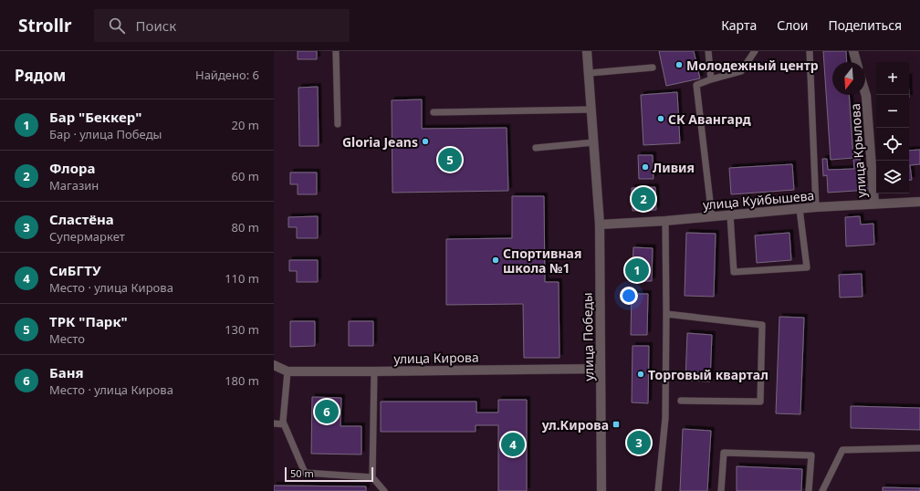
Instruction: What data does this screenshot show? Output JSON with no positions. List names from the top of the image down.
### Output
{
  "streets": {
    "street": [
      "улица Крылова",
      "улица Куйбышева",
      "улица Победы",
      "улица Кирова"
    ]
  },
  "crossings": [
    ["улица Крылова", "улица Куйбышева"],
    ["улица Куйбышева", "улица Победы"],
    ["улица Победы", "улица Кирова"]
  ],
  "places": {
    "other": [
      "Молодежный центр",
      "СК Авангард",
      "Gloria Jeans",
      "Ливия",
      "Спортивная школа №1",
      "Торговый квартал"
    ],
    "transit": ["ул.Кирова"]
  },
  "scale_bar": "50 m",
  "north": "bottom",
  "page": {
    "header": "Strollr",
    "search": "Поиск",
    "nav": ["Карта", "Слои", "Поделиться"],
    "heading": ["Рядом", "Найдено: 6"],
    "map_buttons": ["+", "−"],
    "list": [
      {
        "mark": "1",
        "name": "Бар \"Беккер\"",
        "note": "Бар · улица Победы",
        "value": "20 m"
      },
      {
        "mark": "2",
        "name": "Флора",
        "note": "Магазин",
        "value": "60 m"
      },
      {
        "mark": "3",
        "name": "Сластёна",
        "note": "Супермаркет",
        "value": "80 m"
      },
      {
        "mark": "4",
        "name": "СиБГТУ",
        "note": "Место · улица Кирова",
        "value": "110 m"
      },
      {
        "mark": "5",
        "name": "ТРК \"Парк\"",
        "note": "Место",
        "value": "130 m"
      },
      {
        "mark": "6",
        "name": "Баня",
        "note": "Место · улица Кирова",
        "value": "180 m"
      }
    ],
    "pins": [
      "5",
      "2",
      "1",
      "6",
      "3",
      "4"
    ],
    "scale": "50 m"
  }
}
